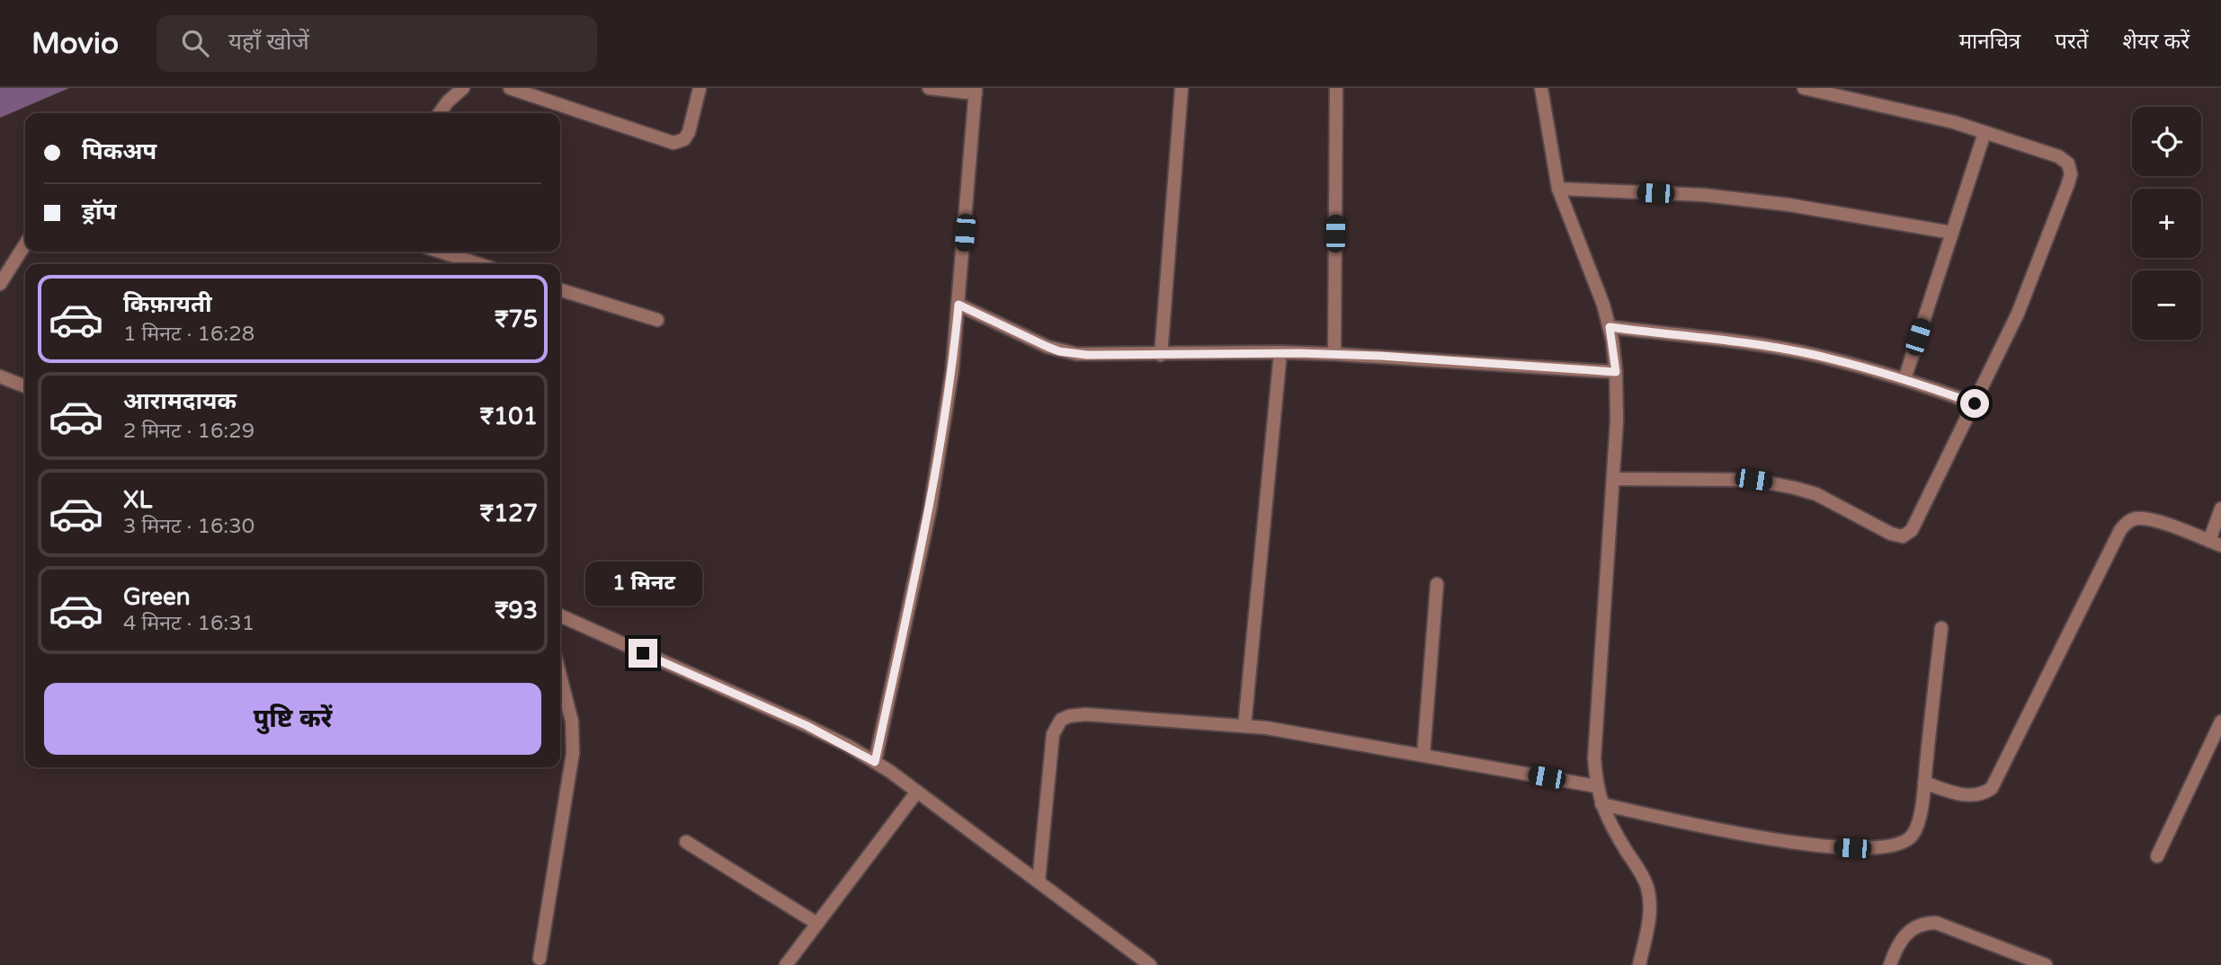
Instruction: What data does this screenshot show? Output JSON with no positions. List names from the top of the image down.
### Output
{
  "page": {
    "header": "Movio",
    "search": "यहाँ खोजें",
    "nav": ["मानचित्र", "परतें", "शेयर करें"],
    "map_buttons": ["+", "−"],
    "banner": ["पिकअप", "ड्रॉप"],
    "list": [
      {
        "name": "किफ़ायती",
        "note": "1 मिनट · 16:28",
        "value": "₹75"
      },
      {
        "name": "आरामदायक",
        "note": "2 मिनट · 16:29",
        "value": "₹101"
      },
      {
        "name": "XL",
        "note": "3 मिनट · 16:30",
        "value": "₹127"
      },
      {
        "name": "Green",
        "note": "4 मिनट · 16:31",
        "value": "₹93"
      }
    ],
    "bubble": "1 मिनट",
    "buttons": "पुष्टि करें"
  }
}
